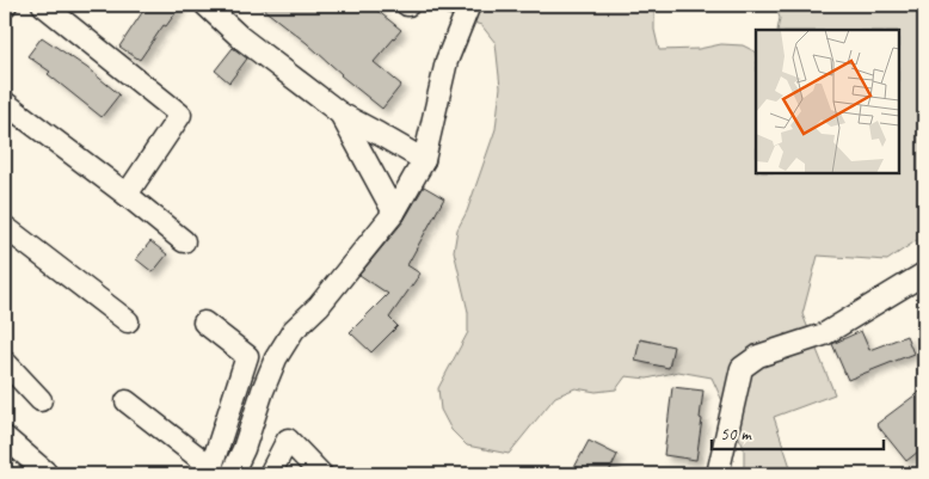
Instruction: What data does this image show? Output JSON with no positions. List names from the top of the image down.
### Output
{
  "scale_bar": "50 m"
}
